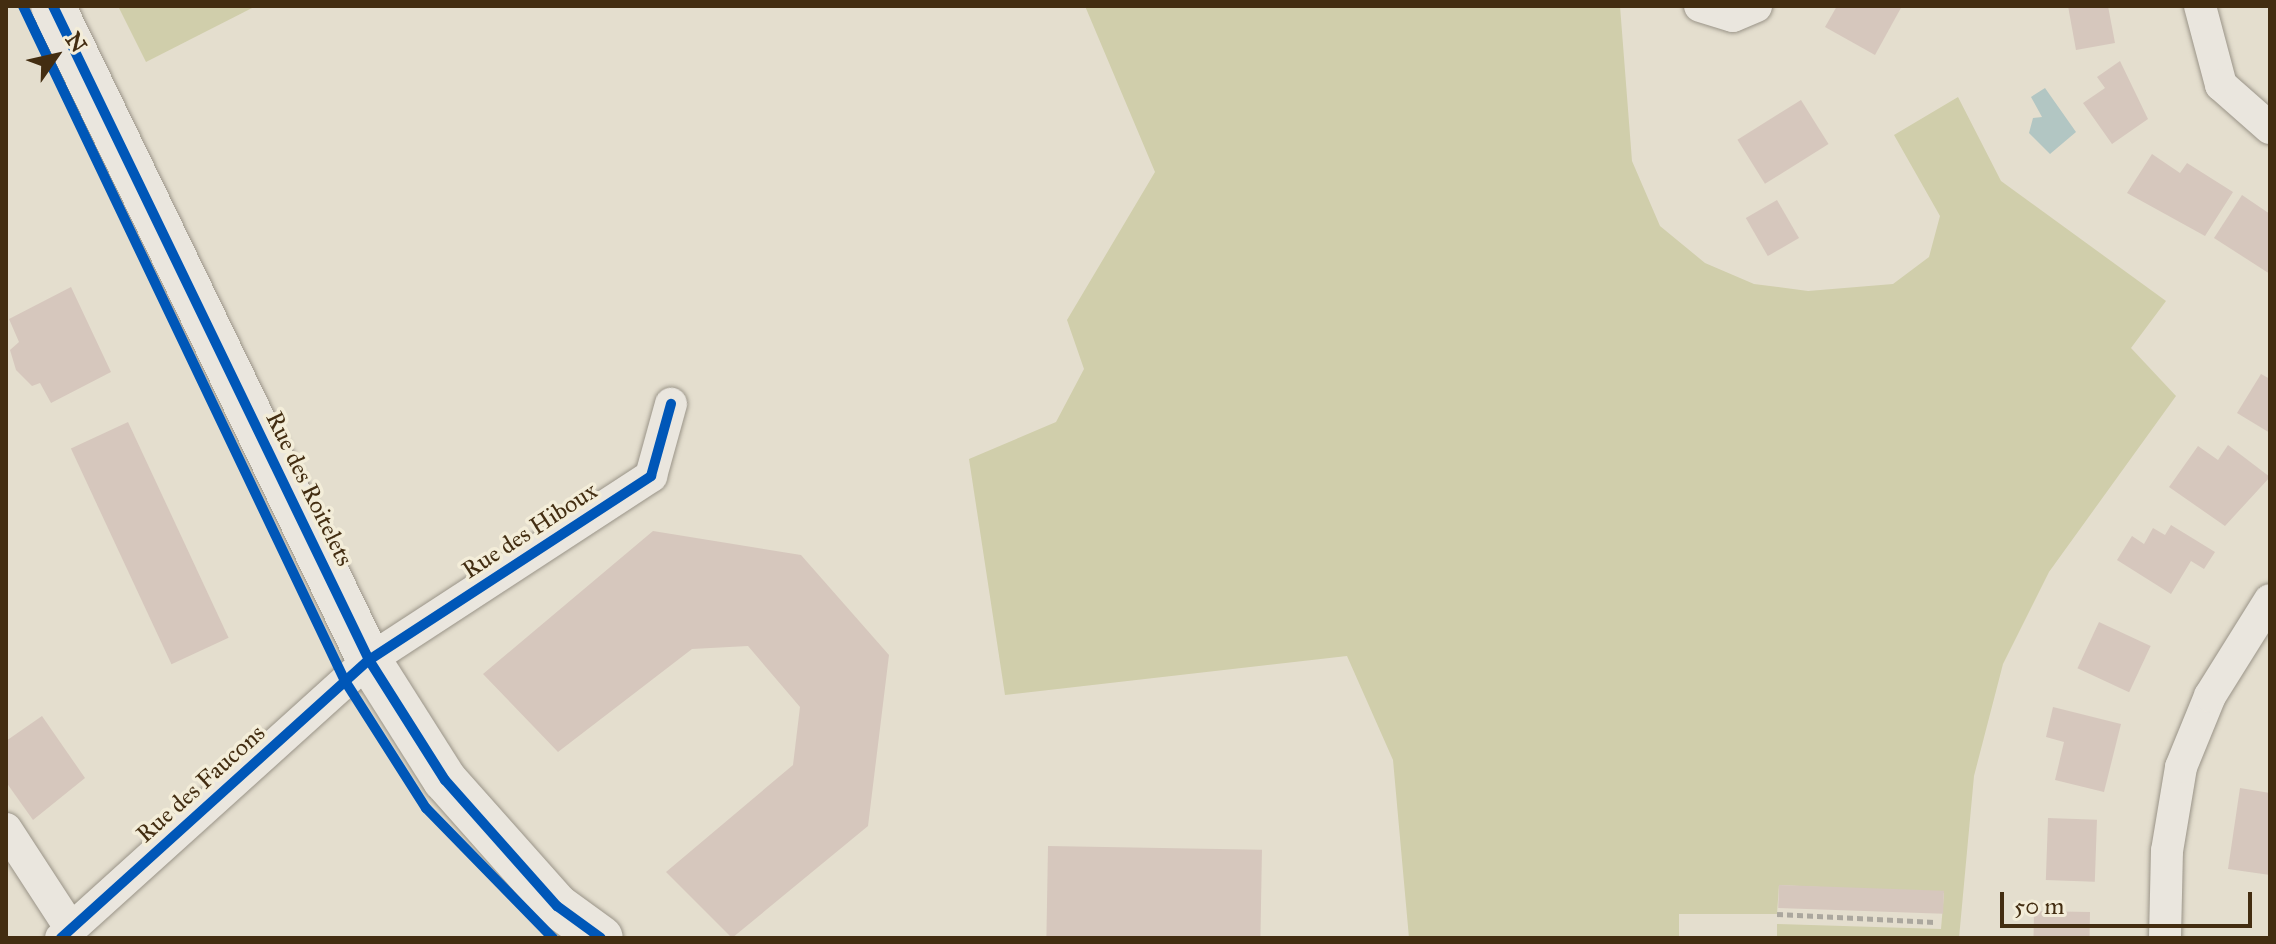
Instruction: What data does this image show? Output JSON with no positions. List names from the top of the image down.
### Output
{
  "streets": {
    "street": ["Rue des Roitelets", "Rue des Hiboux", "Rue des Faucons"]
  },
  "crossings": [
    ["Rue des Roitelets", "Rue des Hiboux"],
    ["Rue des Roitelets", "Rue des Faucons"],
    ["Rue des Hiboux", "Rue des Faucons"]
  ],
  "scale_bar": "50 m",
  "north": "top right"
}
